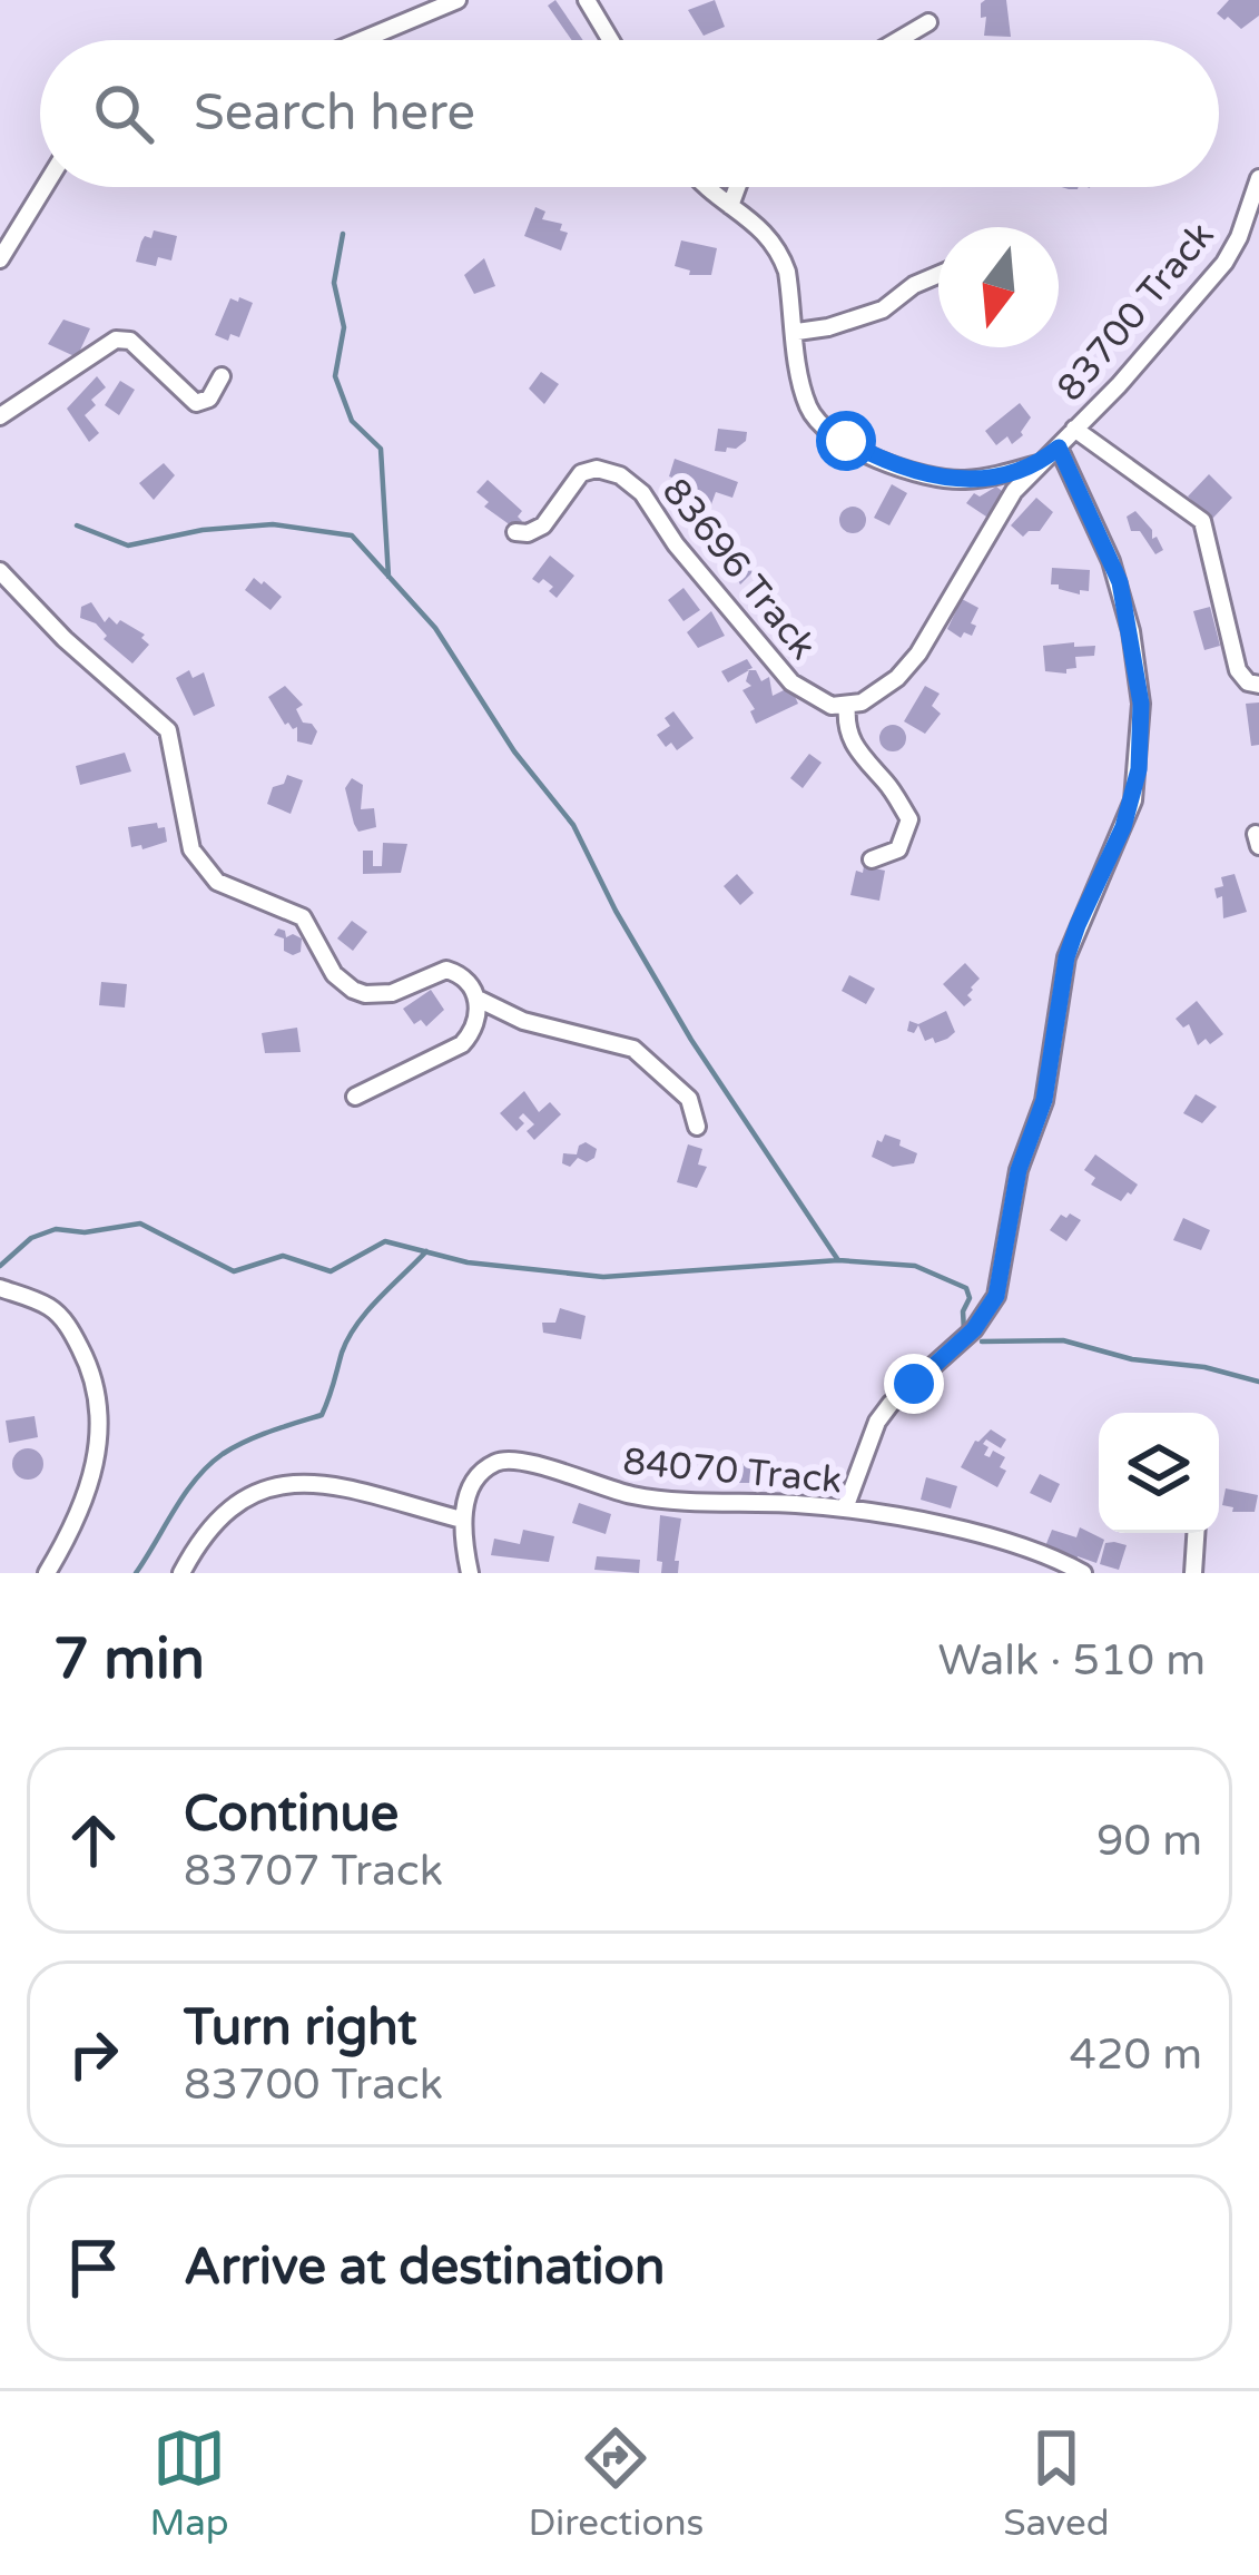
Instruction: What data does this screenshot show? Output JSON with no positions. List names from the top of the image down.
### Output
{
  "streets": {
    "street": ["83700 Track", "83696 Track", "84070 Track"]
  },
  "crossings": [
    ["83700 Track", "84070 Track"]
  ],
  "north": "bottom",
  "page": {
    "search": "Search here",
    "heading": ["7 min", "Walk · 510 m"],
    "list": [
      ["Continue", "83707 Track", "90 m"],
      ["Turn right", "83700 Track", "420 m"],
      "Arrive at destination"
    ],
    "nav": ["Map", "Directions", "Saved"]
  }
}
